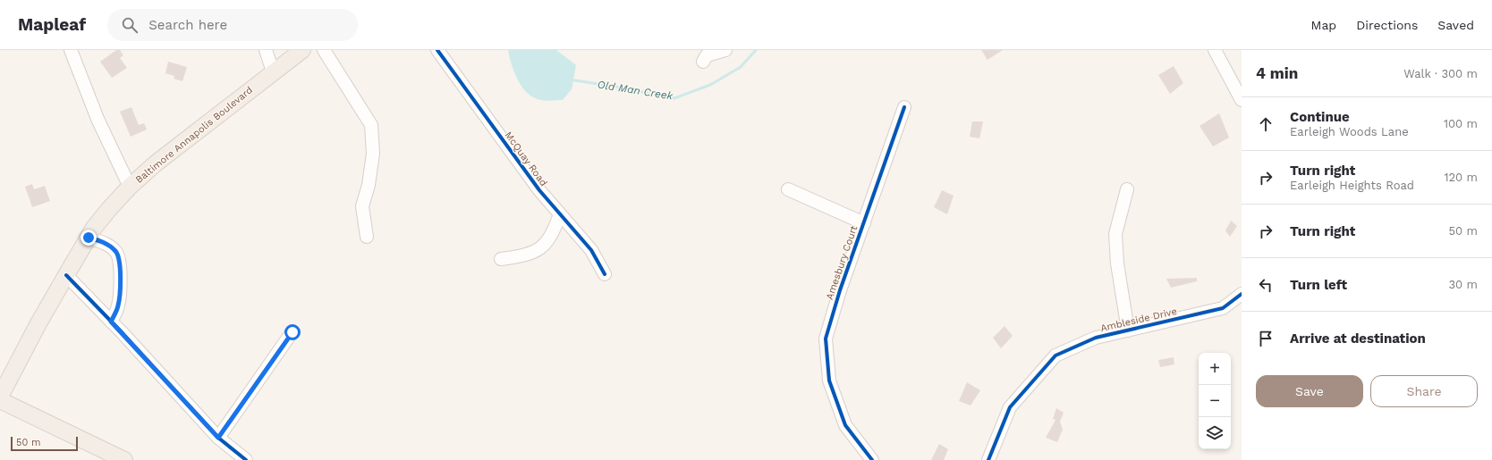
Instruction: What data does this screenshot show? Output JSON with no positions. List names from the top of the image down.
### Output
{
  "streets": {
    "main road": ["Baltimore Annapolis Boulevard"],
    "street": ["McQuay Road", "Amesbury Court", "Ambleside Drive"]
  },
  "water": ["Old Man Creek"],
  "scale_bar": "50 m",
  "page": {
    "header": "Mapleaf",
    "search": "Search here",
    "nav": ["Map", "Directions", "Saved"],
    "heading": ["4 min", "Walk · 300 m"],
    "list": [
      ["Continue", "Earleigh Woods Lane", "100 m"],
      ["Turn right", "Earleigh Heights Road", "120 m"],
      ["Turn right", "50 m"],
      ["Turn left", "30 m"],
      "Arrive at destination"
    ],
    "map_buttons": ["+", "−"],
    "buttons": ["Save", "Share"],
    "scale": "50 m"
  }
}
